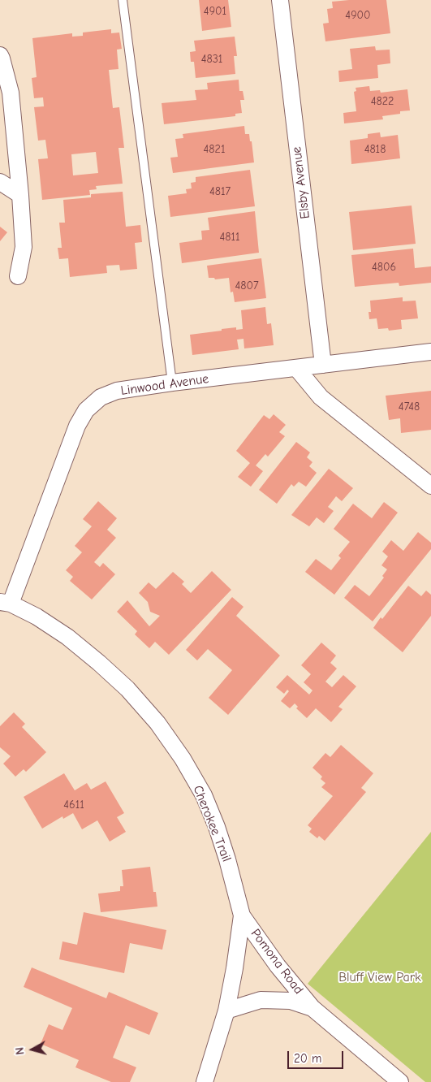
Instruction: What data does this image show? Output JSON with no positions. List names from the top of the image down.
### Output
{
  "streets": {
    "street": [
      "Elsby Avenue",
      "Linwood Avenue",
      "Cherokee Trail",
      "Pomona Road"
    ]
  },
  "crossings": [
    ["Elsby Avenue", "Linwood Avenue"],
    ["Linwood Avenue", "Cherokee Trail"],
    ["Cherokee Trail", "Pomona Road"]
  ],
  "parks": ["Bluff View Park"],
  "house_numbers": [
    "4901",
    "4900",
    "4831",
    "4822",
    "4821",
    "4818",
    "4817",
    "4811",
    "4806",
    "4807",
    "4748",
    "4611"
  ],
  "scale_bar": "20 m",
  "north": "left"
}
